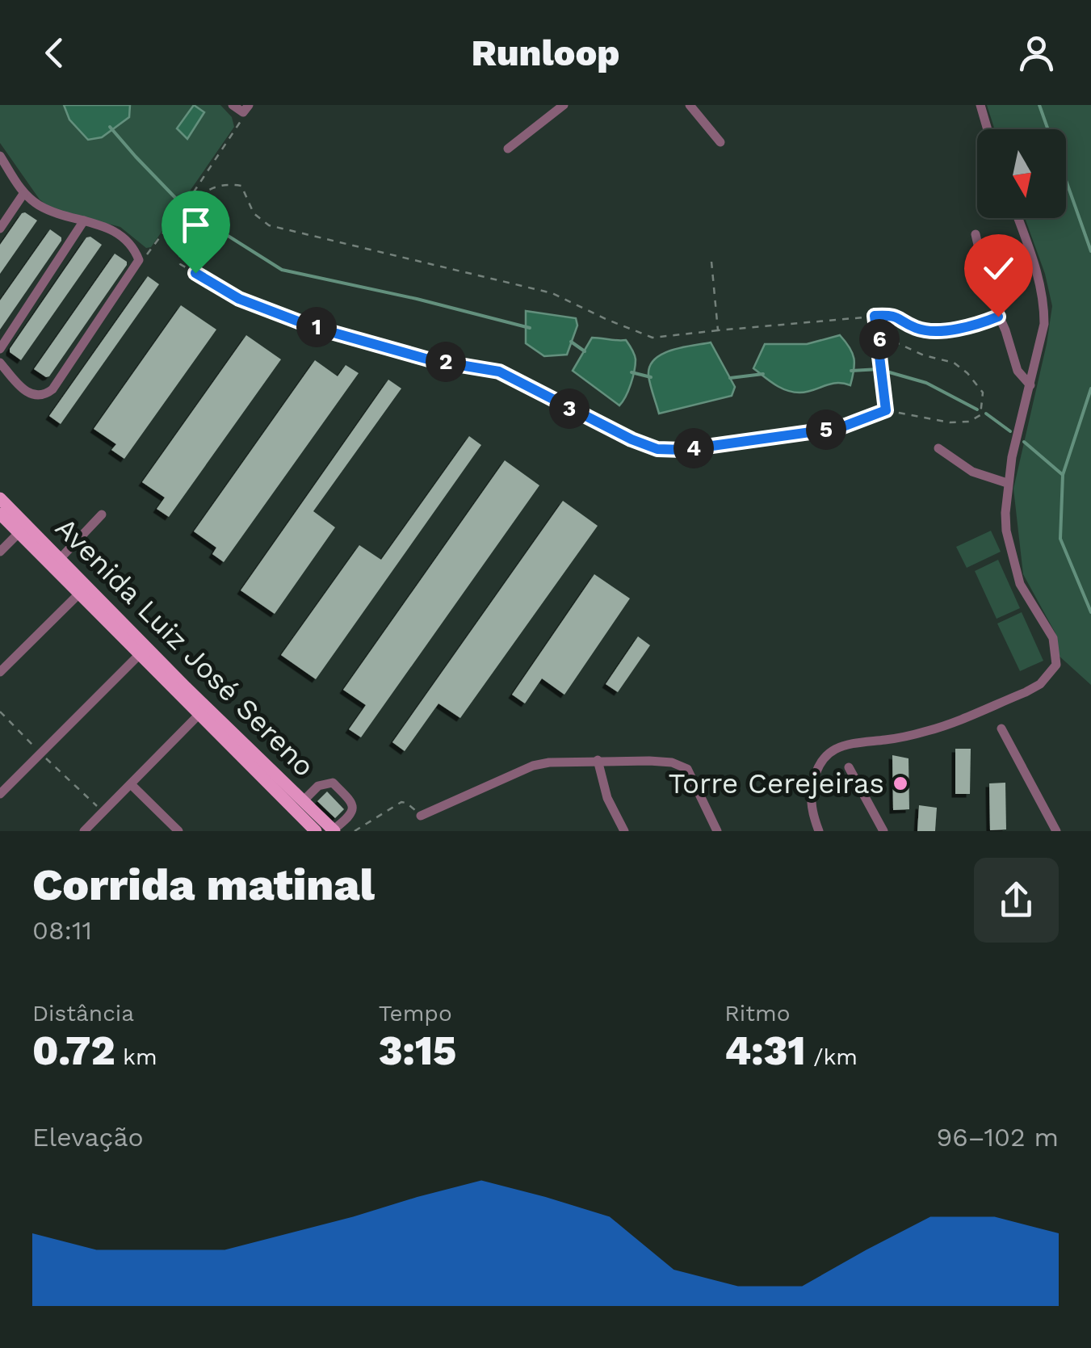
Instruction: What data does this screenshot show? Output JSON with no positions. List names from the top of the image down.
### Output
{
  "streets": {
    "main road": ["Avenida Luiz José Sereno"]
  },
  "places": ["Torre Cerejeiras"],
  "north": "bottom",
  "page": {
    "header": "Runloop",
    "pins": [
      "1",
      "6",
      "2",
      "3",
      "5",
      "4"
    ],
    "heading": ["Corrida matinal", "08:11"],
    "stats": [
      ["Distância", "0.72 km"],
      ["Tempo", "3:15"],
      ["Ritmo", "4:31 /km"]
    ],
    "chart": ["Elevação", "96–102 m"]
  }
}
